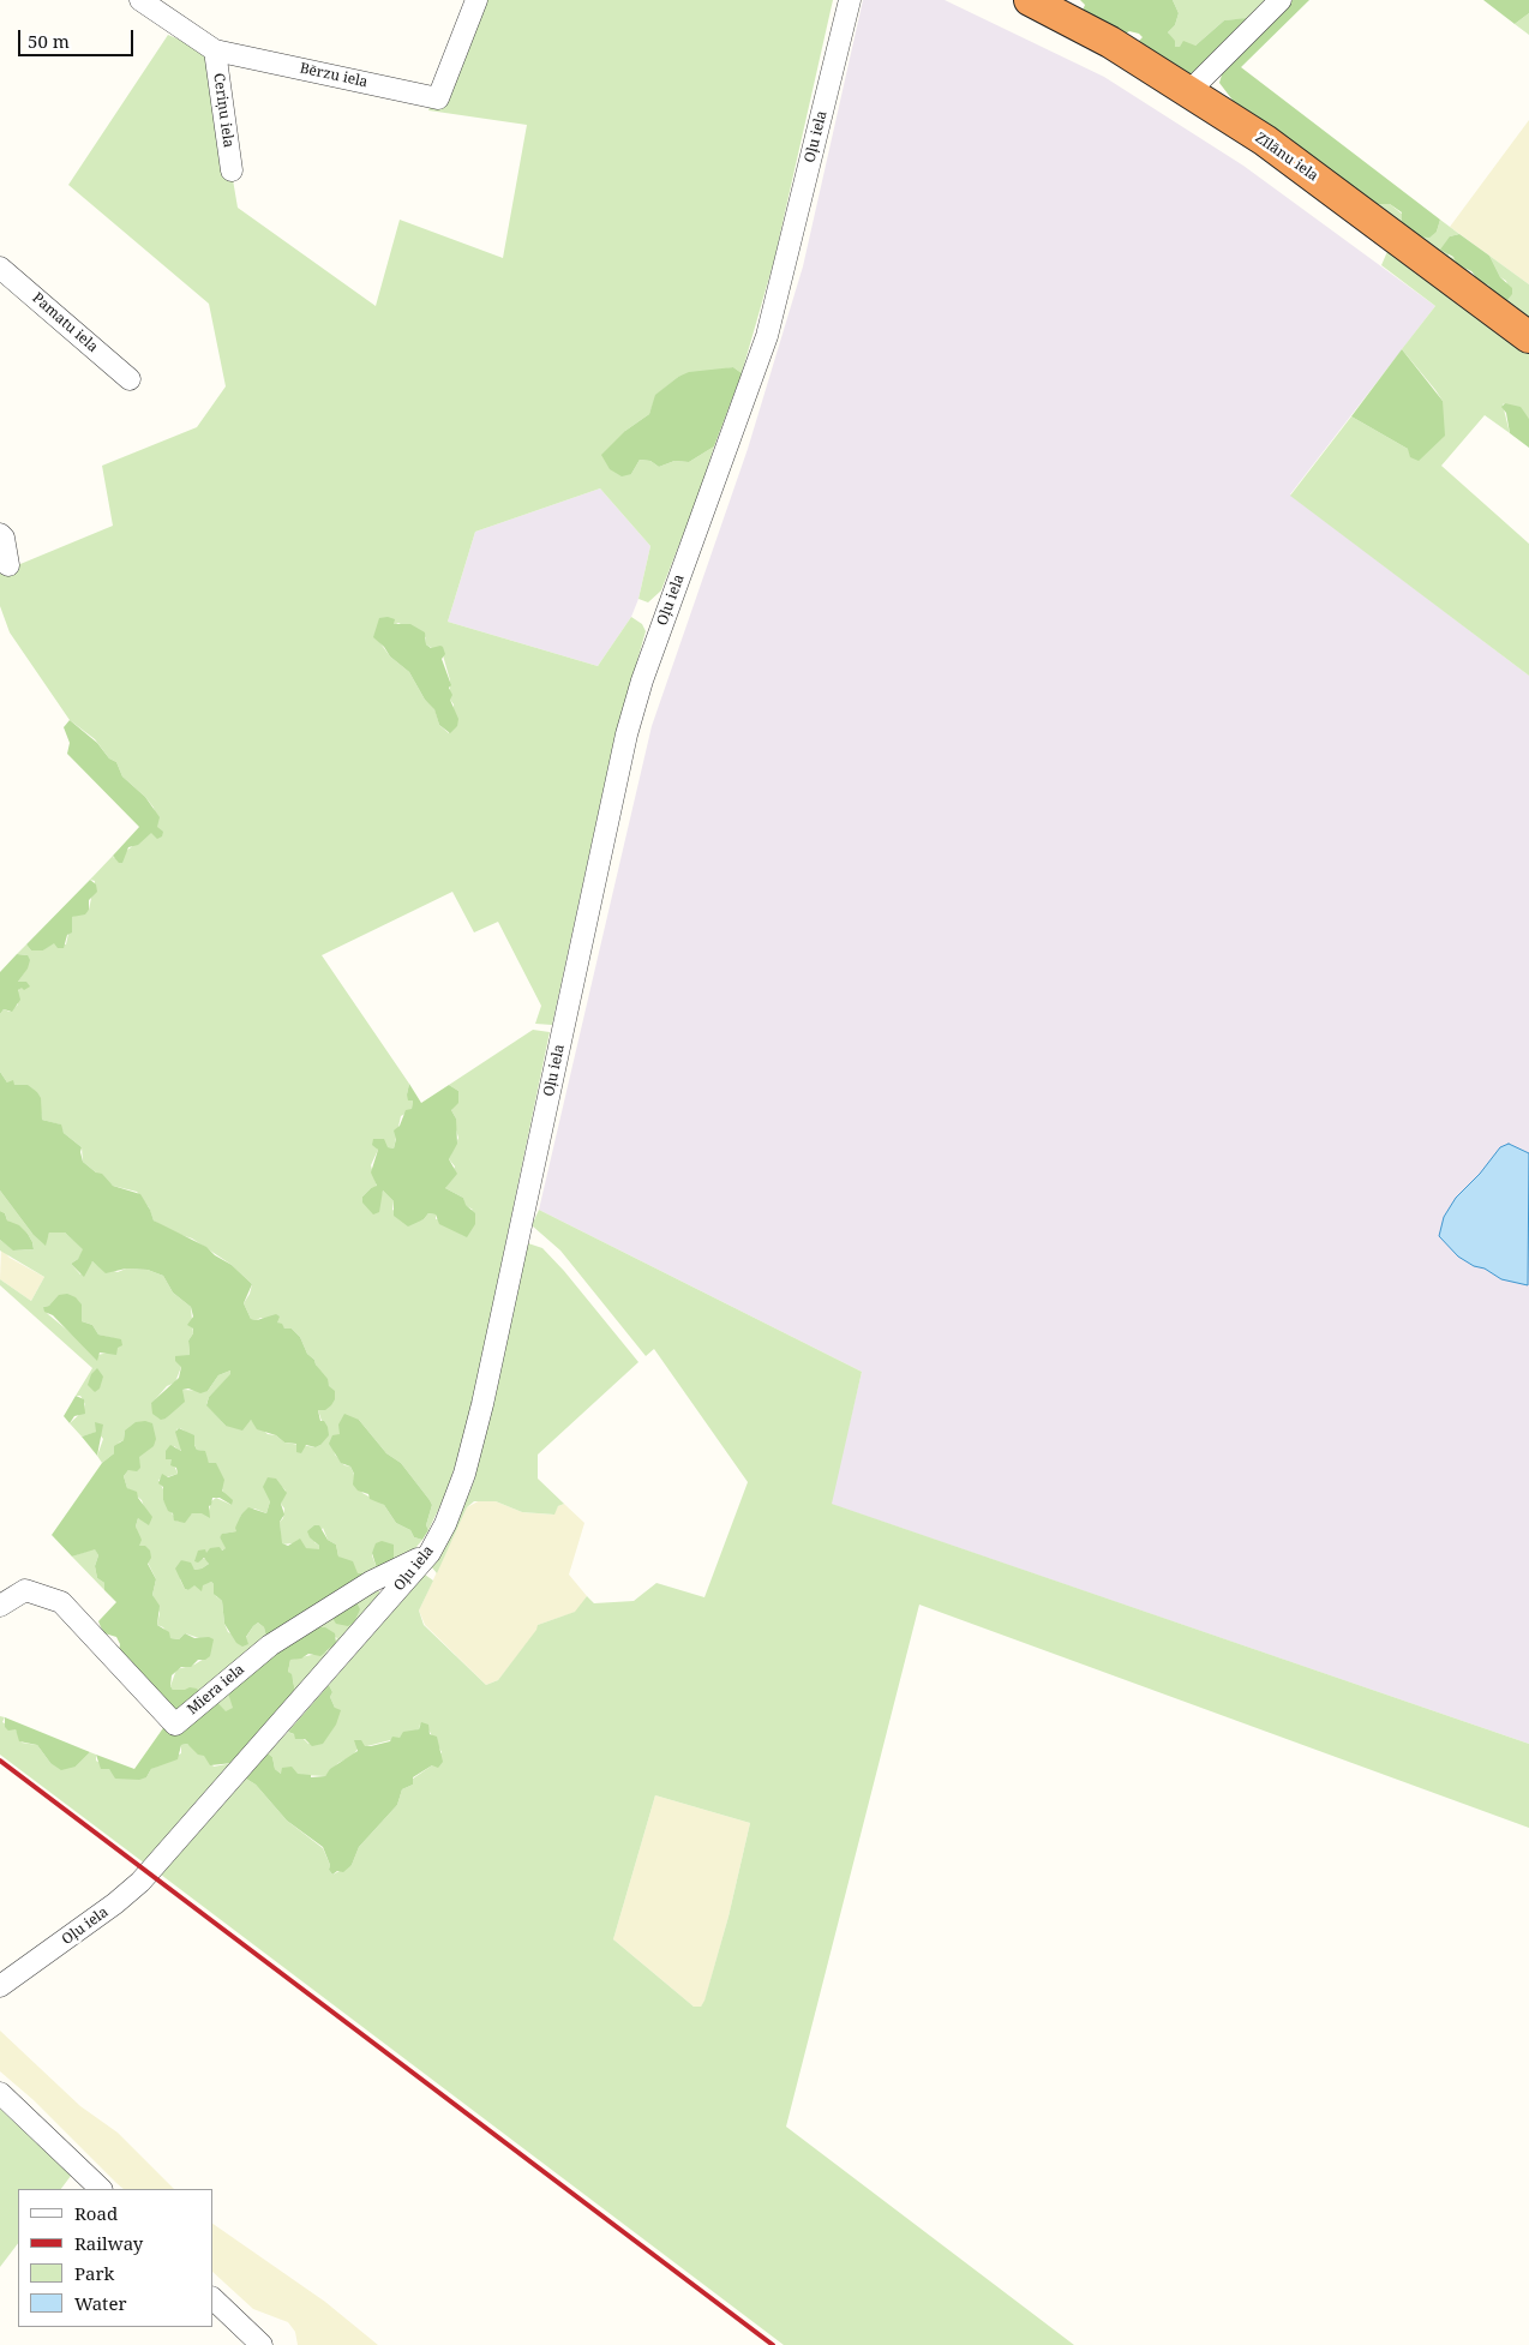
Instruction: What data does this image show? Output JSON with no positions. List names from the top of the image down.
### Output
{
  "streets": {
    "highway": ["Zīlānu iela"],
    "street": [
      "Bērzu iela",
      "Ceriņu iela",
      "Oļu iela",
      "Pamatu iela",
      "Miera iela"
    ]
  },
  "crossings": [
    ["Bērzu iela", "Ceriņu iela"],
    ["Oļu iela", "Miera iela"]
  ],
  "legend": [
    "Road",
    "Railway",
    "Park",
    "Water"
  ],
  "scale_bar": "50 m"
}
